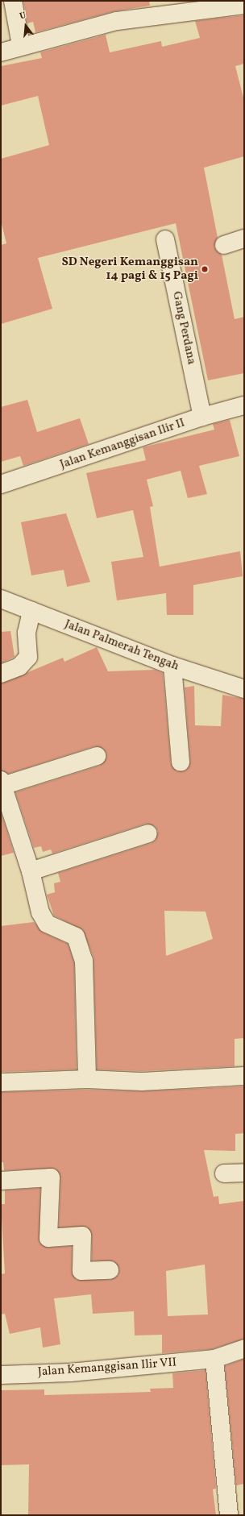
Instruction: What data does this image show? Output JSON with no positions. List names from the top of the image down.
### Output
{
  "streets": {
    "street": [
      "Gang Perdana",
      "Jalan Kemanggisan Ilir II",
      "Jalan Palmerah Tengah",
      "Jalan Kemanggisan Ilir VII"
    ]
  },
  "crossings": [
    ["Gang Perdana", "Jalan Kemanggisan Ilir II"]
  ],
  "places": ["SD Negeri Kemanggisan 14 pagi & 15 Pagi"],
  "north": "top"
}
